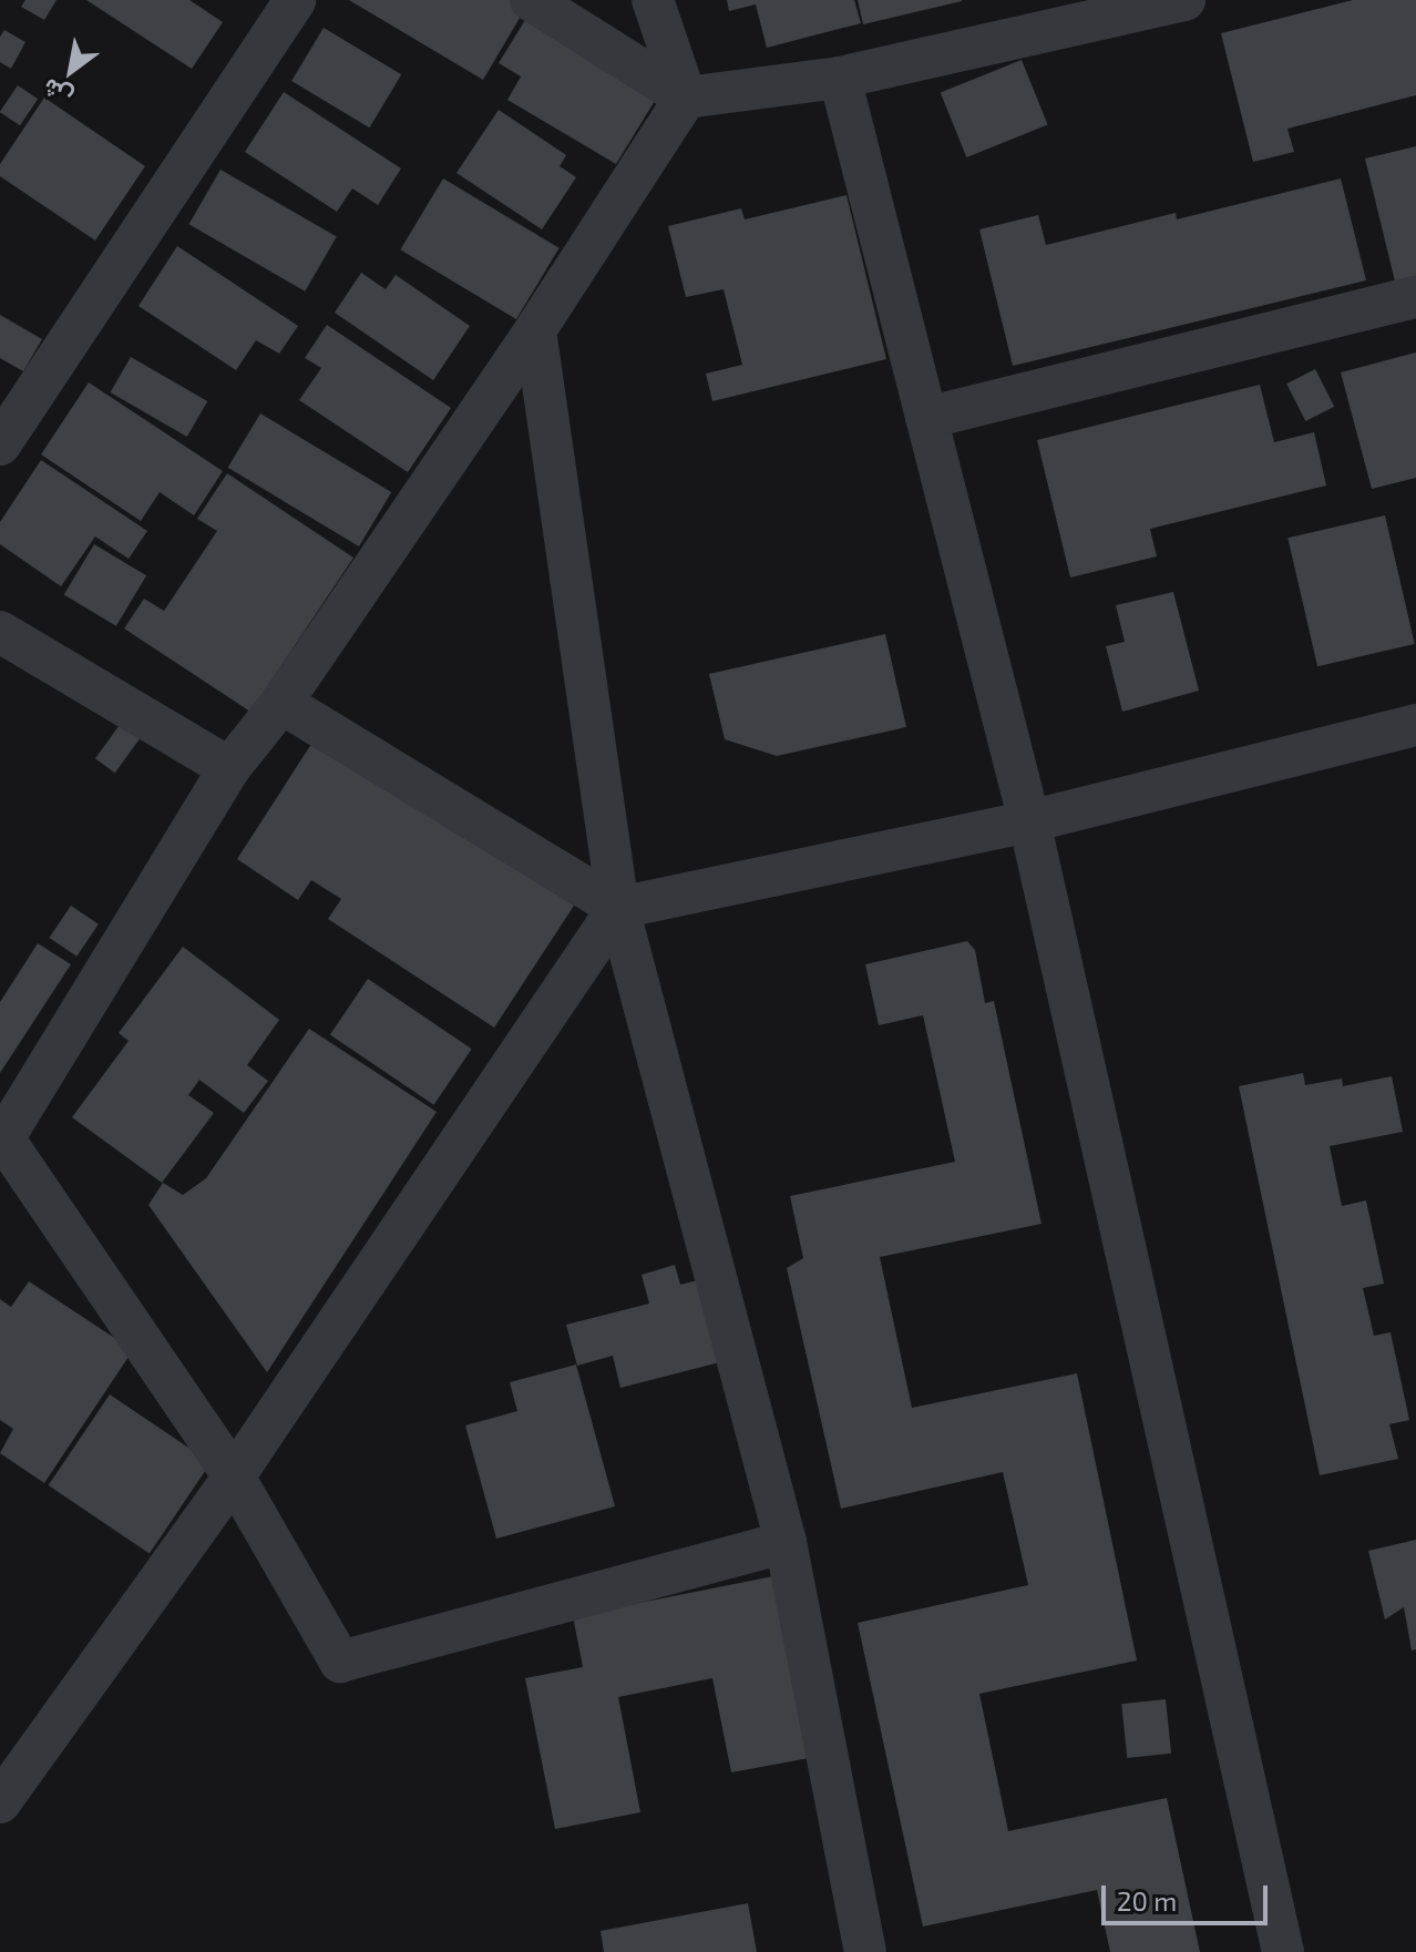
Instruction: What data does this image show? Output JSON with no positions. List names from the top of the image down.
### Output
{
  "scale_bar": "20 m",
  "north": "bottom left"
}
